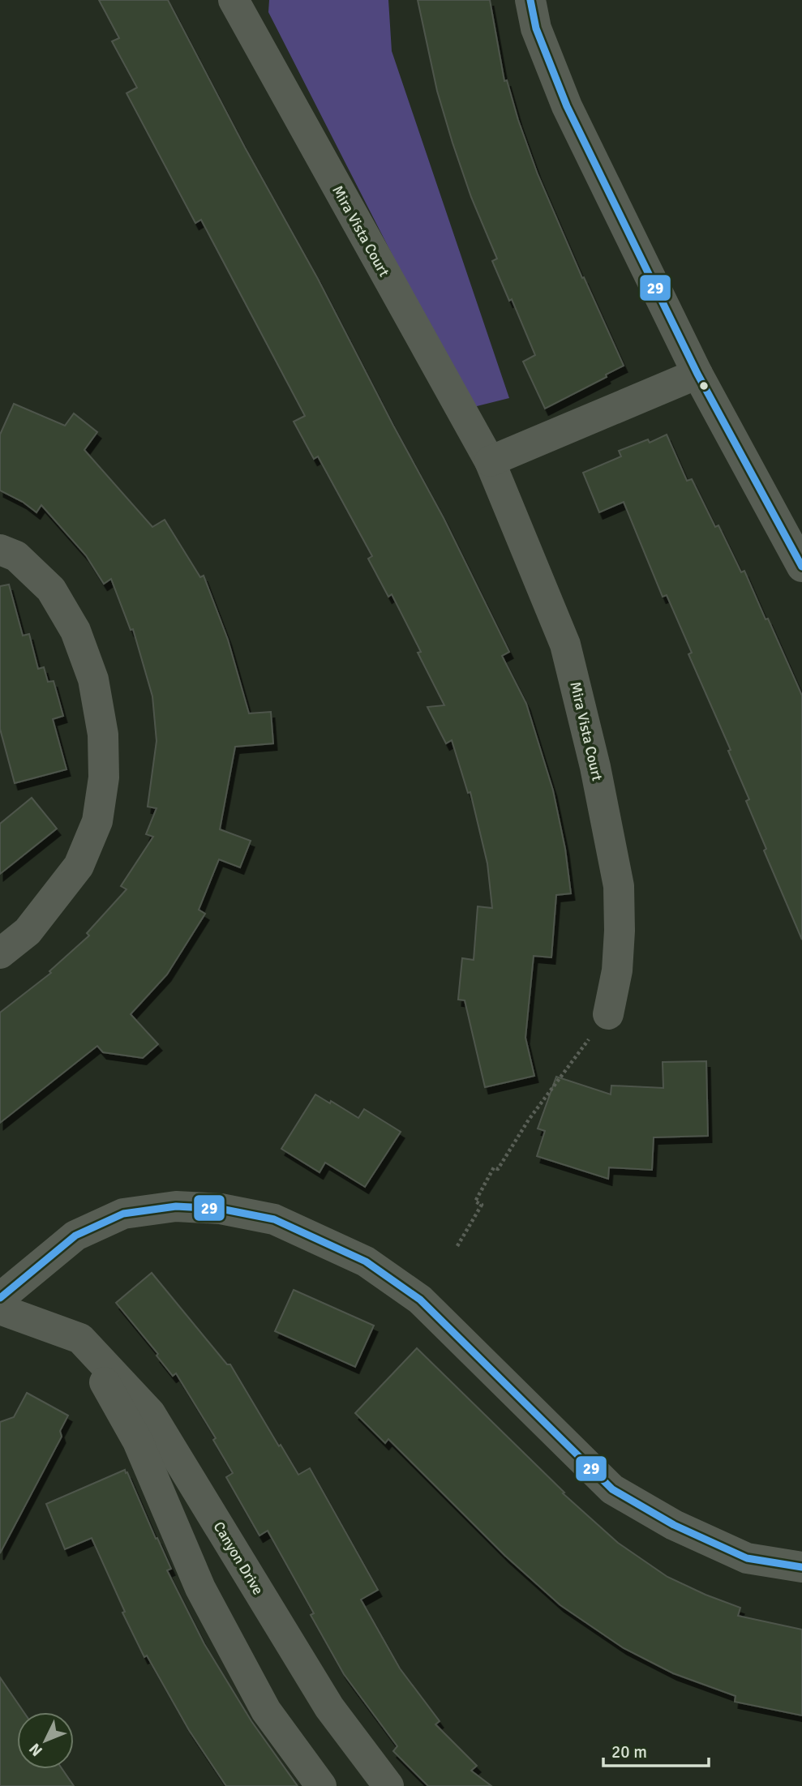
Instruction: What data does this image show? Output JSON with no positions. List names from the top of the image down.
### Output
{
  "streets": {
    "street": ["Mira Vista Court", "Canyon Drive"]
  },
  "lines": ["transit line 29"],
  "scale_bar": "20 m",
  "north": "bottom left"
}
